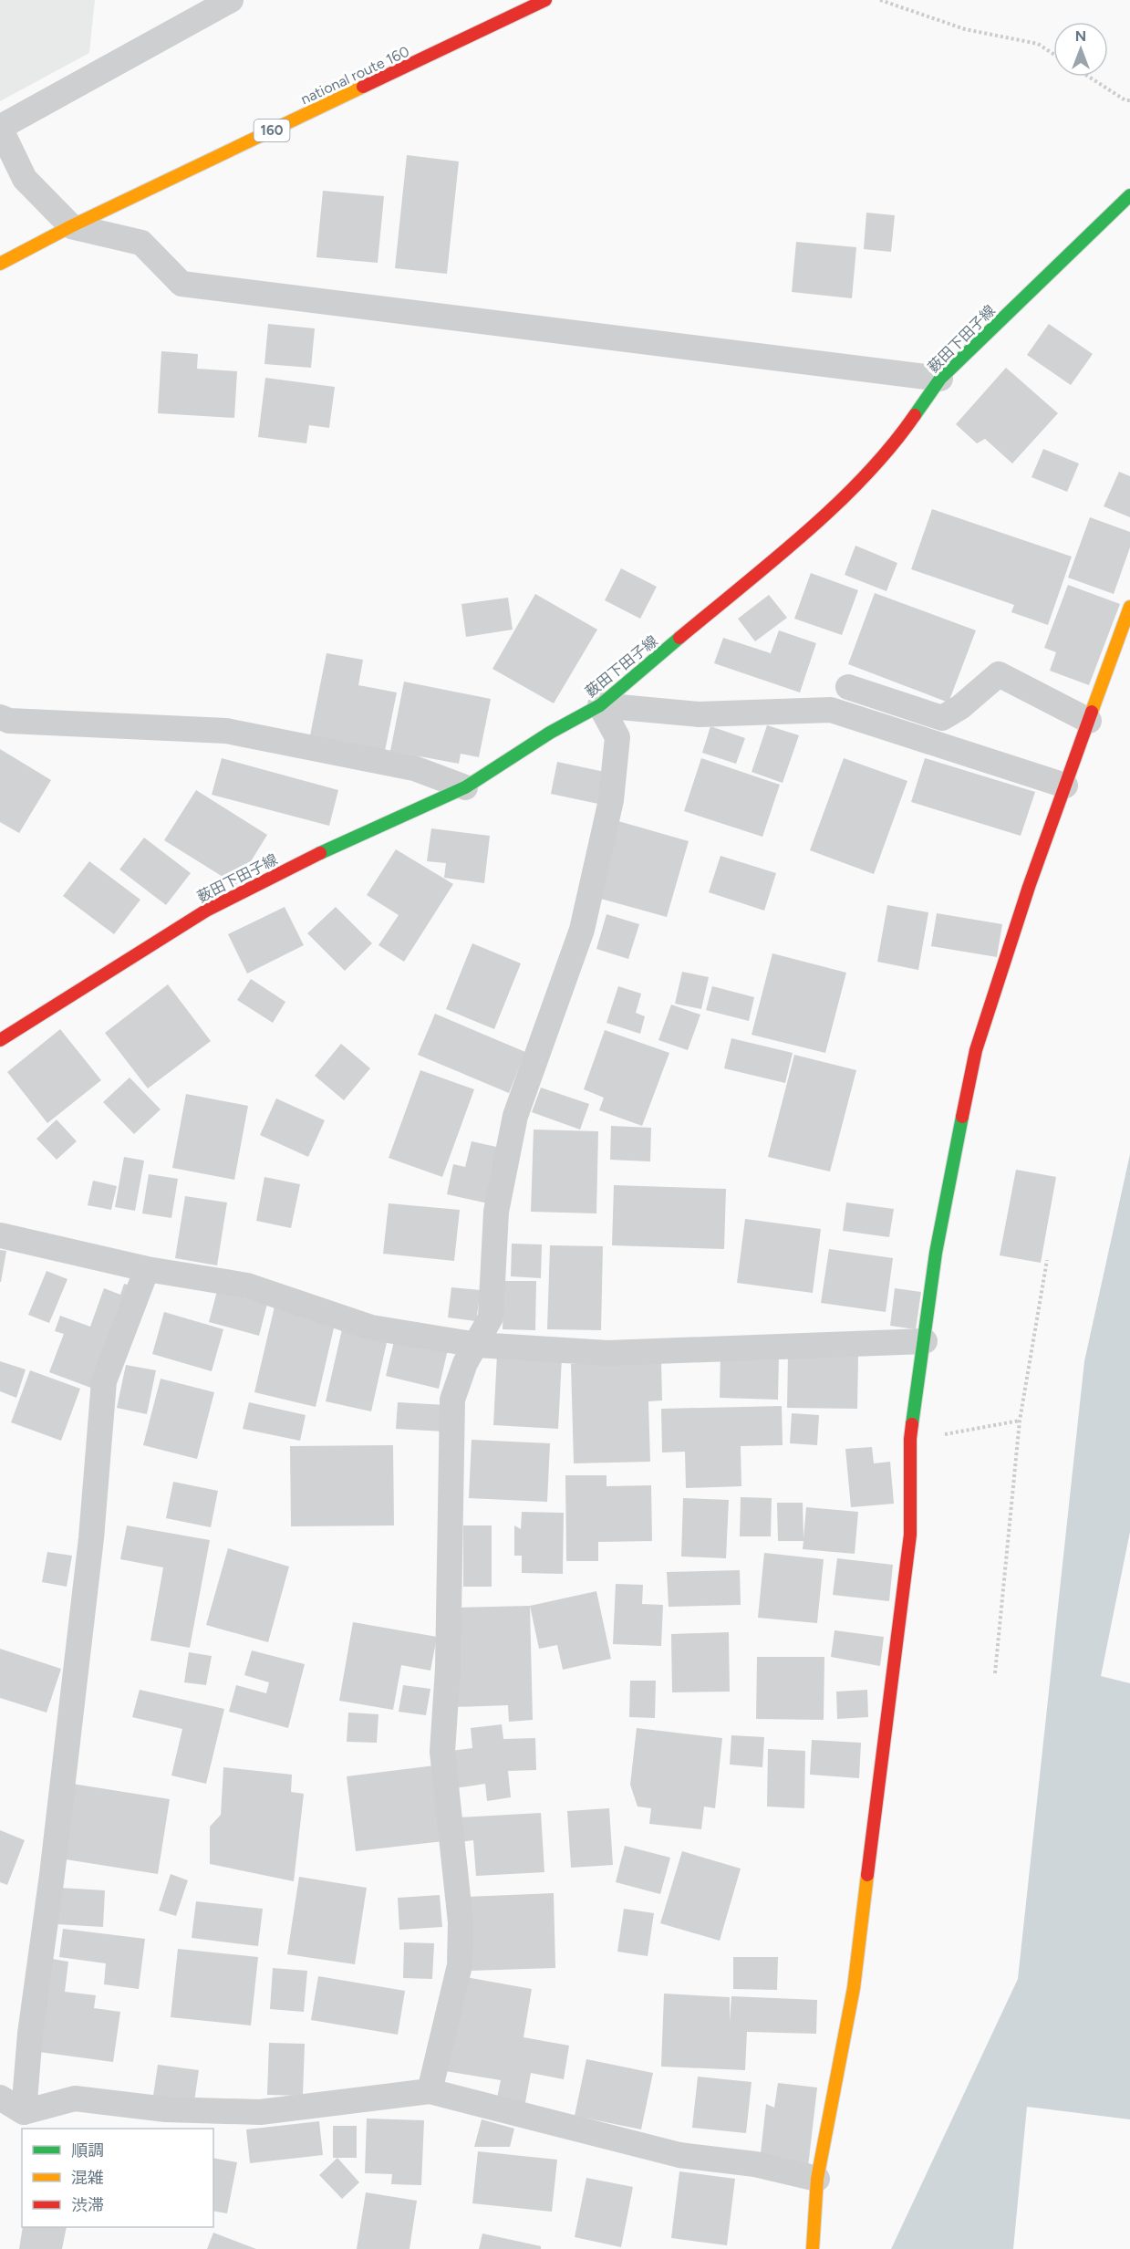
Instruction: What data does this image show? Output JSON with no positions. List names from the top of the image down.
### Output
{
  "streets": {
    "main road": ["national route 160", "160", "薮田下田子線"]
  },
  "legend": ["順調", "混雑", "渋滞"],
  "north": "top"
}
